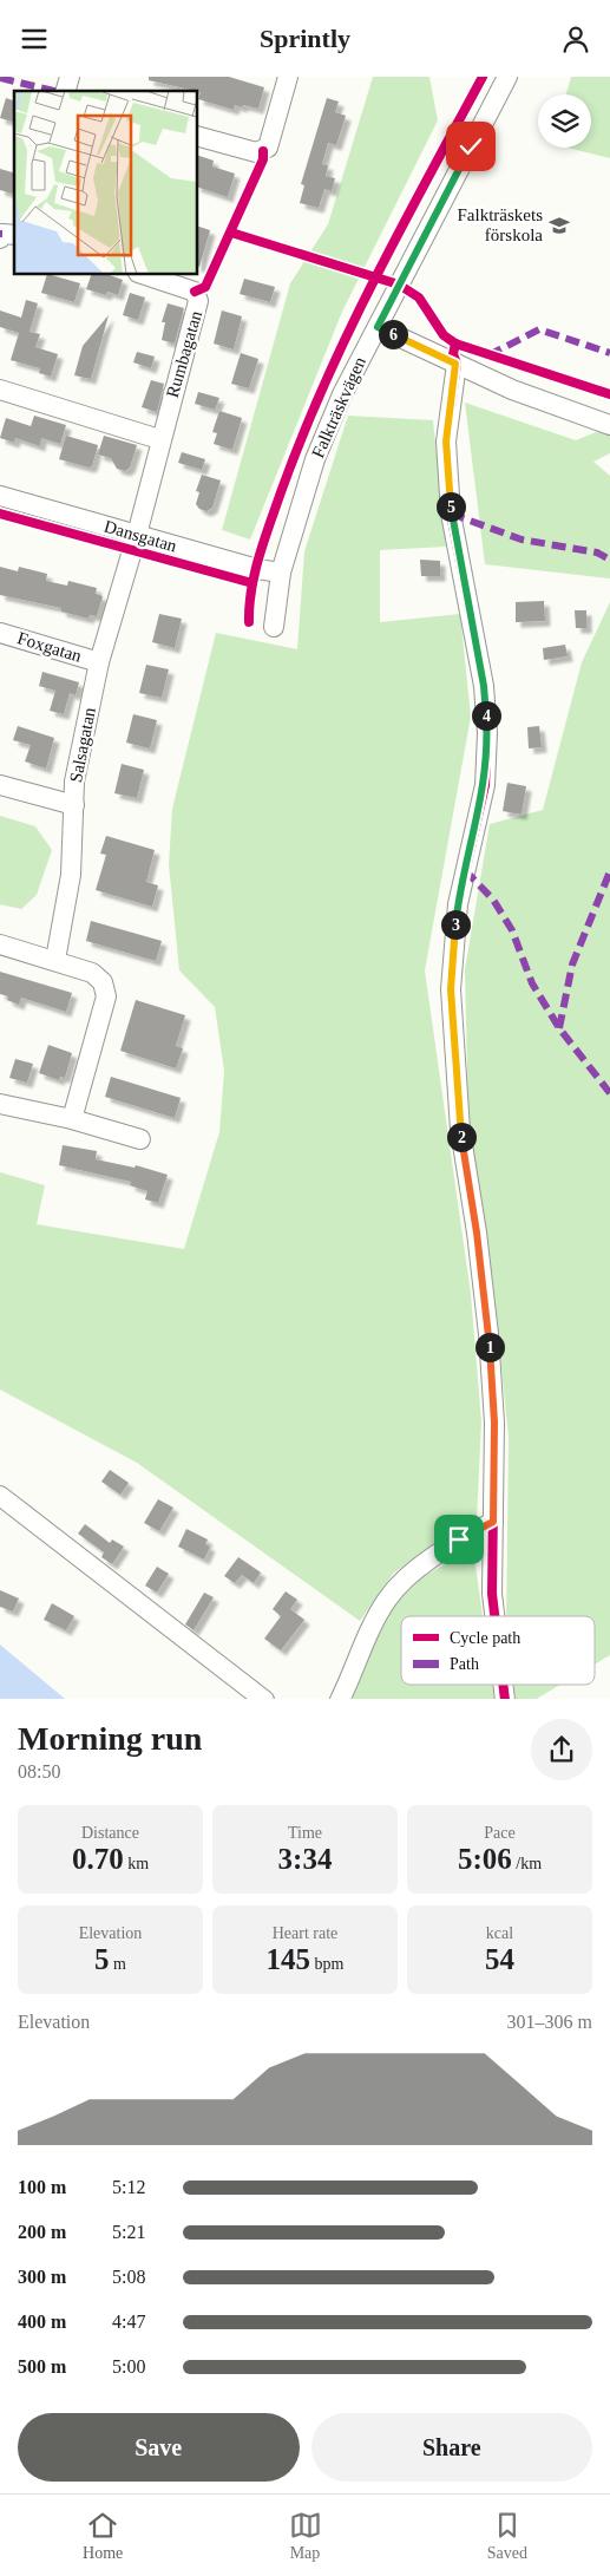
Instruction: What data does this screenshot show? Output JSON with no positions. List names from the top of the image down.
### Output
{
  "streets": {
    "street": [
      "Rumbagatan",
      "Falkträskvägen",
      "Dansgatan",
      "Foxgatan",
      "Salsagatan"
    ]
  },
  "crossings": [
    ["Rumbagatan", "Dansgatan"],
    ["Rumbagatan", "Salsagatan"],
    ["Falkträskvägen", "Dansgatan"],
    ["Dansgatan", "Salsagatan"],
    ["Foxgatan", "Salsagatan"]
  ],
  "places": {
    "school or university": ["Falkträskets förskola"]
  },
  "legend": ["Cycle path", "Path"],
  "page": {
    "header": "Sprintly",
    "pins": [
      "6",
      "5",
      "4",
      "3",
      "2",
      "1"
    ],
    "heading": ["Morning run", "08:50"],
    "stats": [
      ["Distance", "0.70 km"],
      ["Time", "3:34"],
      ["Pace", "5:06 /km"],
      ["Elevation", "5 m"],
      ["Heart rate", "145 bpm"],
      ["kcal", "54"]
    ],
    "chart": ["Elevation", "301–306 m"],
    "list": [
      {
        "name": "100 m",
        "note": "5:12"
      },
      {
        "name": "200 m",
        "note": "5:21"
      },
      {
        "name": "300 m",
        "note": "5:08"
      },
      {
        "name": "400 m",
        "note": "4:47"
      },
      {
        "name": "500 m",
        "note": "5:00"
      }
    ],
    "buttons": ["Save", "Share"],
    "tabs": ["Home", "Map", "Saved"]
  }
}
